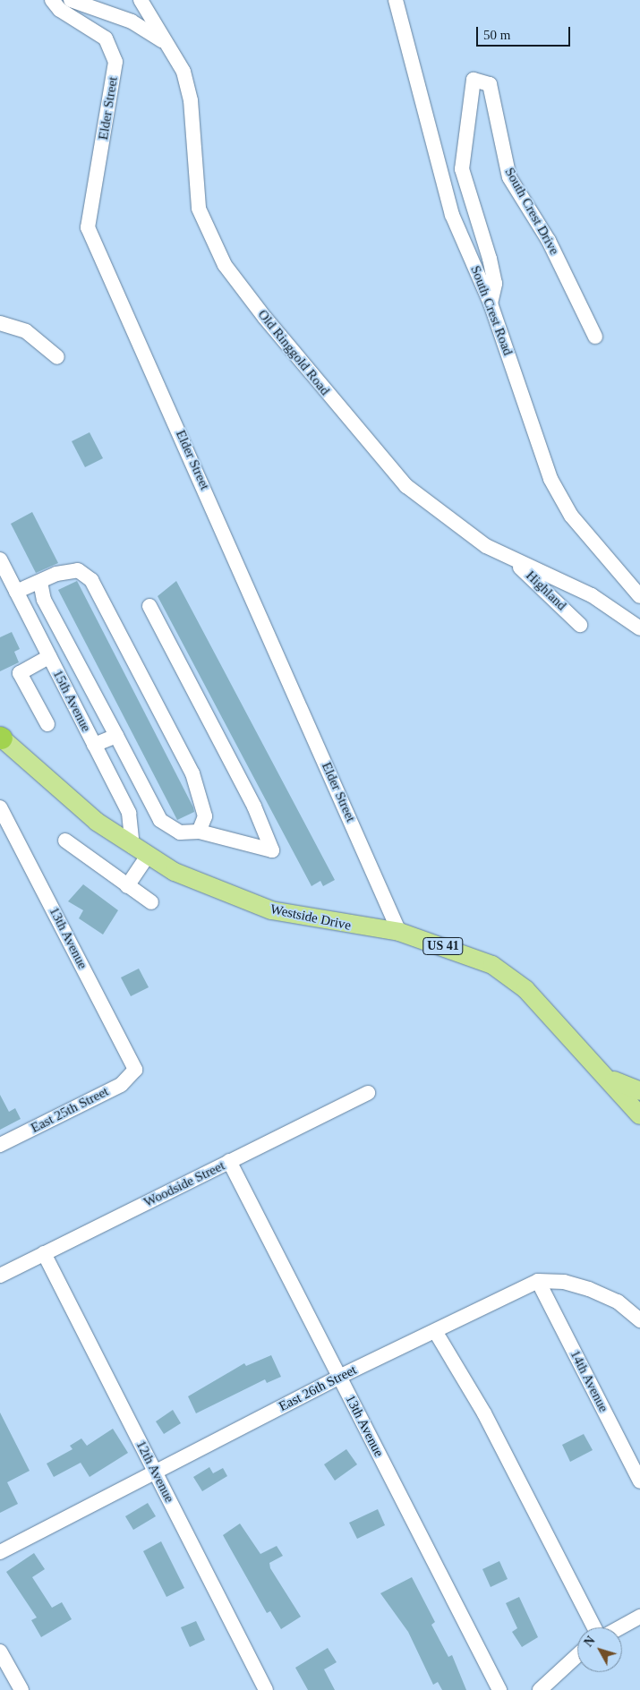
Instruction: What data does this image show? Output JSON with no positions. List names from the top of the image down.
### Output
{
  "streets": {
    "main road": ["Westside Drive", "US 41"],
    "street": [
      "Elder Street",
      "South Crest Drive",
      "South Crest Road",
      "Old Ringgold Road",
      "Highland",
      "15th Avenue",
      "13th Avenue",
      "East 25th Street",
      "Woodside Street",
      "14th Avenue",
      "East 26th Street",
      "12th Avenue"
    ]
  },
  "crossings": [
    ["Elder Street", "Westside Drive"],
    ["South Crest Drive", "South Crest Road"],
    ["Old Ringgold Road", "Highland"],
    ["15th Avenue", "Westside Drive"],
    ["13th Avenue", "East 25th Street"],
    ["13th Avenue", "Woodside Street"],
    ["13th Avenue", "East 26th Street"],
    ["Woodside Street", "12th Avenue"],
    ["14th Avenue", "East 26th Street"],
    ["East 26th Street", "12th Avenue"]
  ],
  "scale_bar": "50 m",
  "north": "top left"
}
